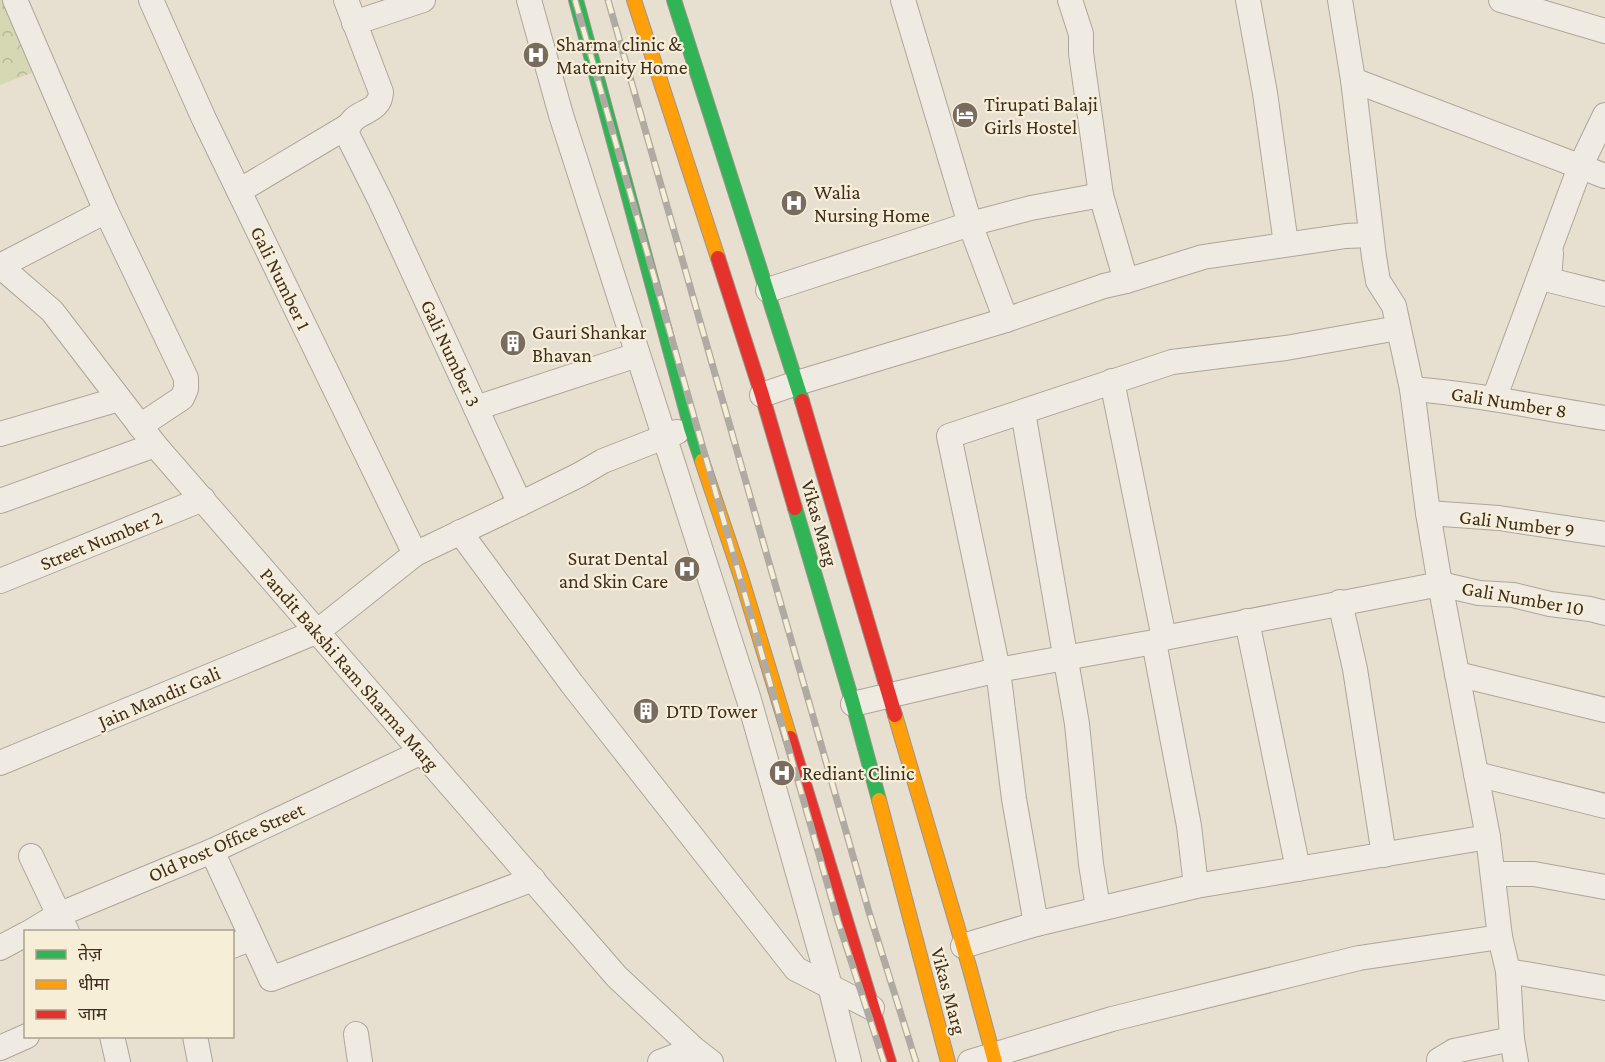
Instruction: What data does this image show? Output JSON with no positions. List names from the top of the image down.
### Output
{
  "streets": {
    "main road": ["Vikas Marg"],
    "street": [
      "Gali Number 1",
      "Gali Number 3",
      "Gali Number 8",
      "Gali Number 9",
      "Street Number 2",
      "Gali Number 10",
      "Pandit Bakshi Ram Sharma Marg",
      "Jain Mandir Gali",
      "Old Post Office Street"
    ]
  },
  "crossings": [
    ["Gali Number 1", "Jain Mandir Gali"],
    ["Gali Number 3", "Jain Mandir Gali"],
    ["Street Number 2", "Pandit Bakshi Ram Sharma Marg"],
    ["Pandit Bakshi Ram Sharma Marg", "Jain Mandir Gali"],
    ["Pandit Bakshi Ram Sharma Marg", "Old Post Office Street"]
  ],
  "places": {
    "hospital": [
      "Sharma clinic & Maternity Home",
      "Walia Nursing Home",
      "Surat Dental and Skin Care",
      "Rediant Clinic"
    ],
    "hotel": ["Tirupati Balaji Girls Hostel"],
    "building": ["Gauri Shankar Bhavan", "DTD Tower"]
  },
  "legend": ["तेज़", "धीमा", "जाम"]
}
